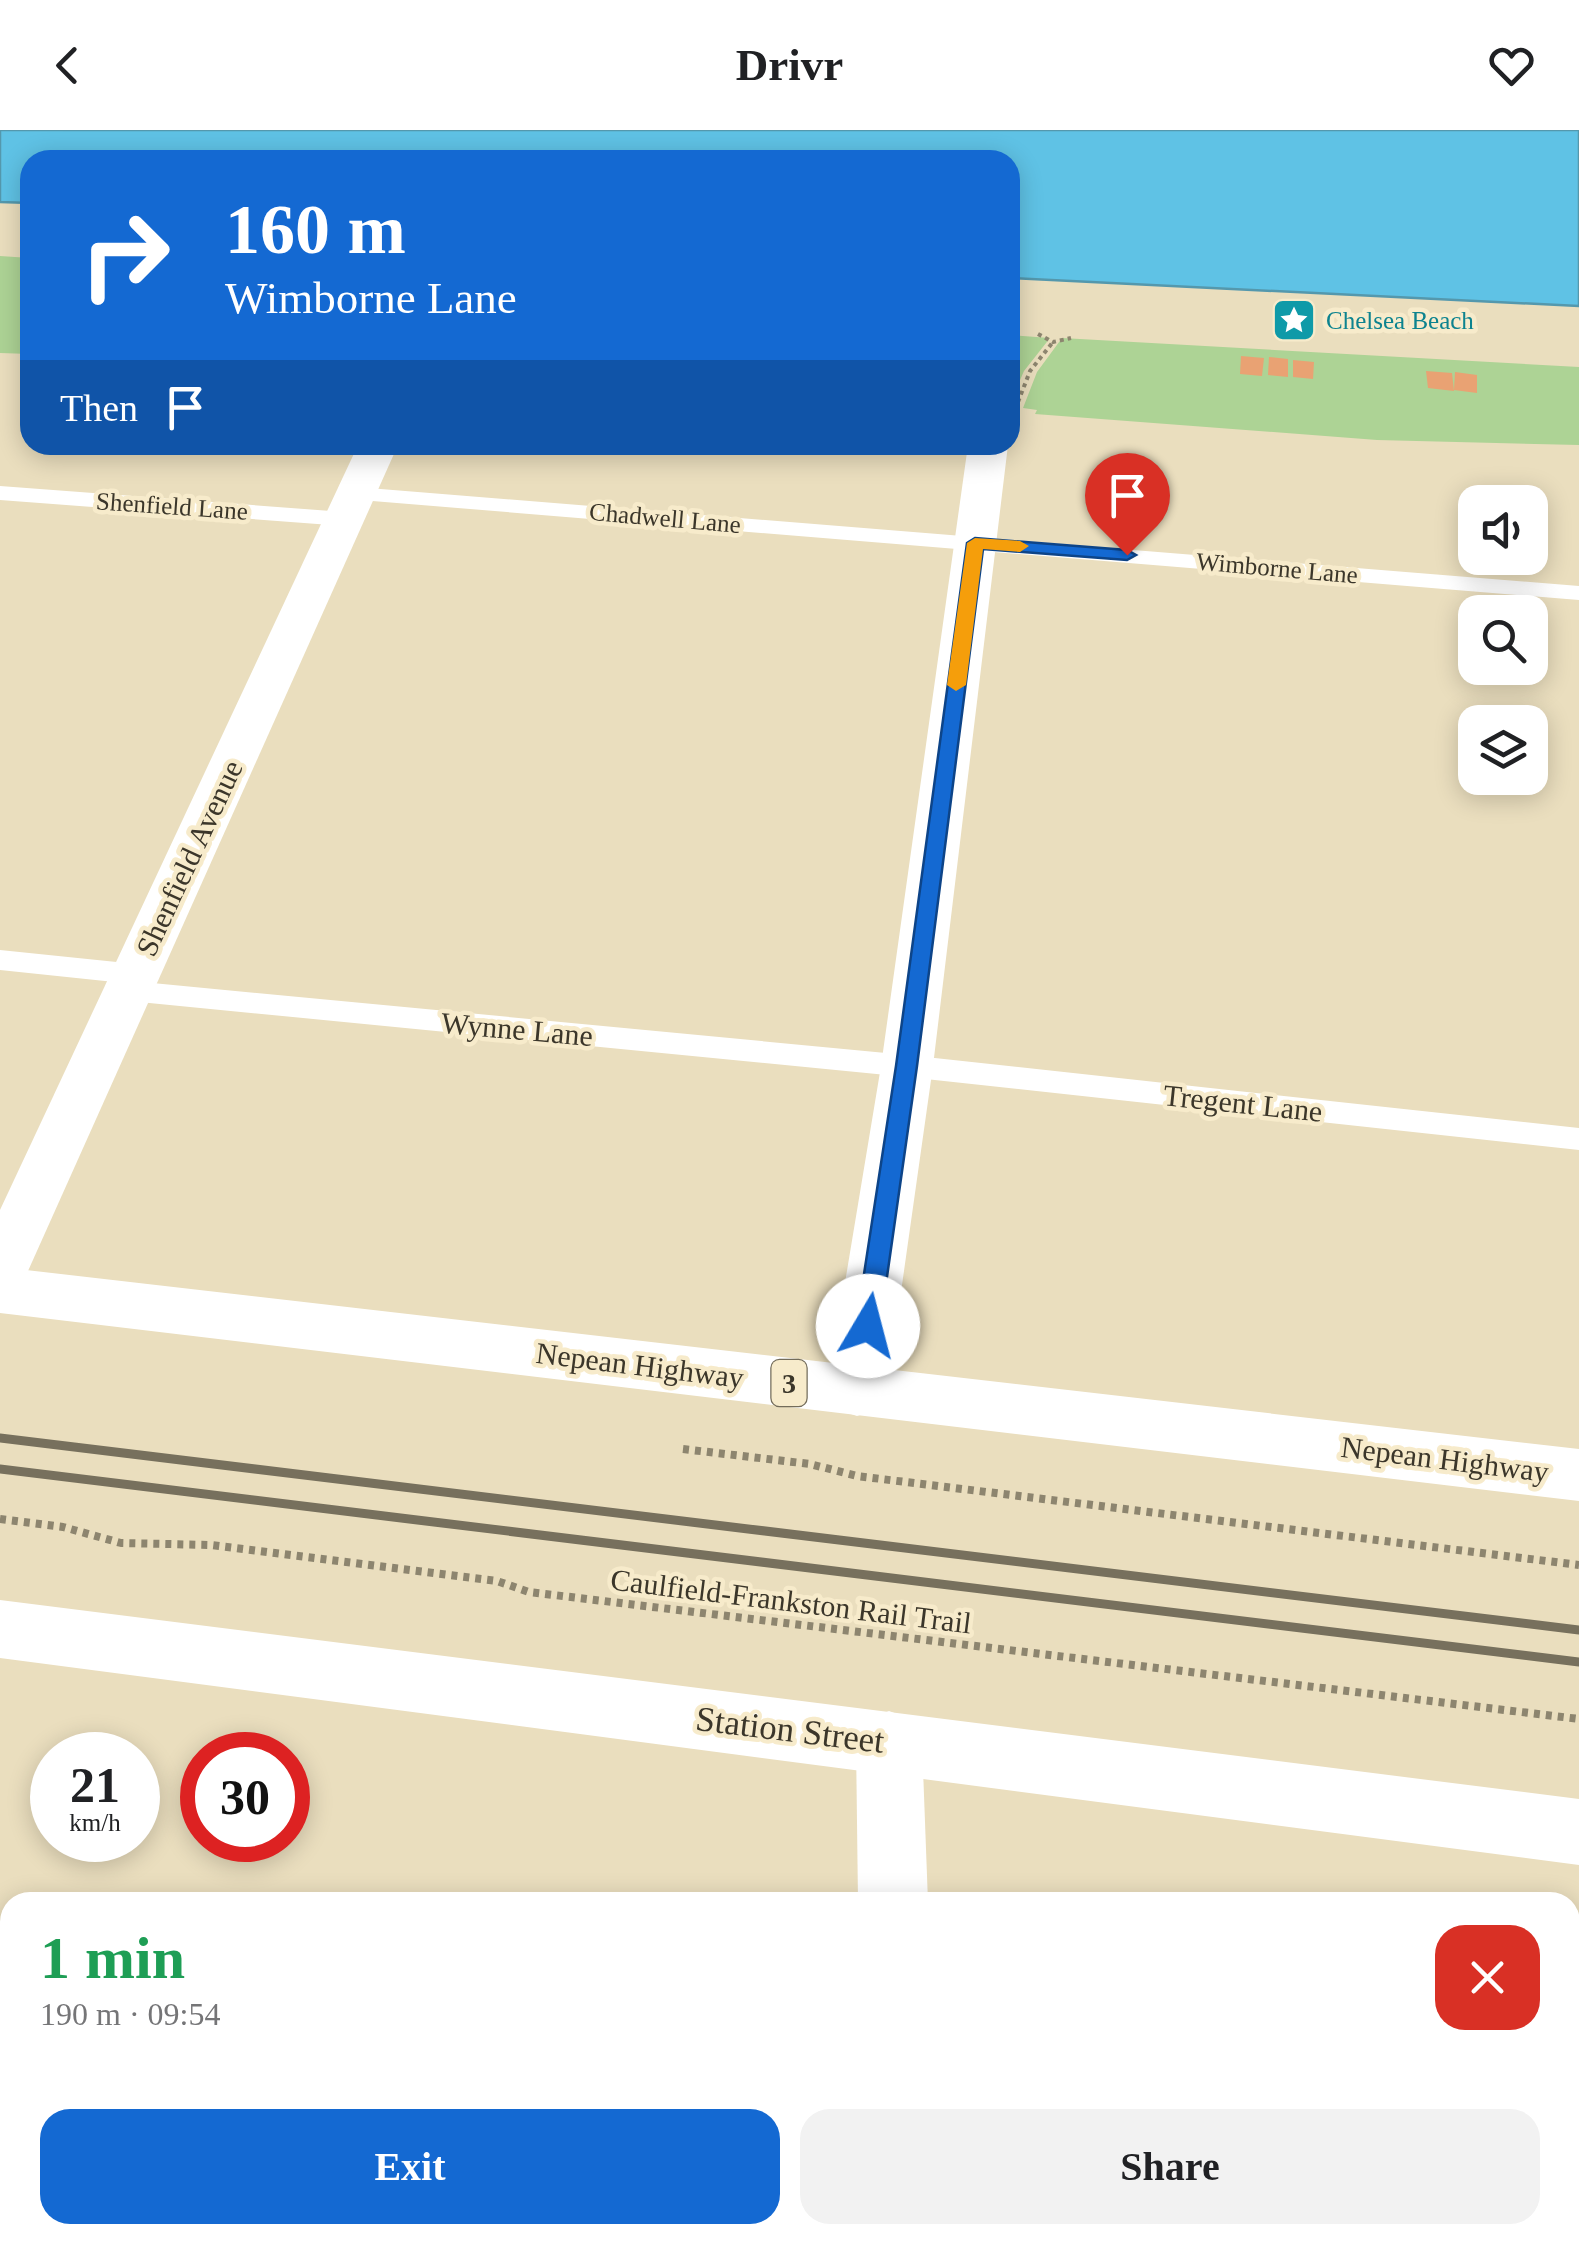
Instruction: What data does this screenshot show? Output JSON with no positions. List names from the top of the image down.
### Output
{
  "streets": {
    "main road": [
      "Shenfield Avenue",
      "Nepean Highway",
      "3",
      "Station Street"
    ],
    "lane": [
      "Shenfield Lane",
      "Chadwell Lane",
      "Wimborne Lane",
      "Wynne Lane",
      "Tregent Lane"
    ],
    "path": ["Caulfield-Frankston Rail Trail"]
  },
  "crossings": [
    ["Shenfield Lane", "Chadwell Lane"],
    ["Shenfield Lane", "Shenfield Avenue"],
    ["Chadwell Lane", "Wimborne Lane"],
    ["Chadwell Lane", "Shenfield Avenue"],
    ["Shenfield Avenue", "Wynne Lane"],
    ["Wynne Lane", "Tregent Lane"]
  ],
  "places": {
    "place": ["Chelsea Beach"]
  },
  "page": {
    "header": "Drivr",
    "turn": ["160 m", "Wimborne Lane"],
    "then": "Then",
    "speed": "21 km/h",
    "limit": "30",
    "heading": ["1 min", "190 m · 09:54"],
    "buttons": ["Exit", "Share"]
  }
}
